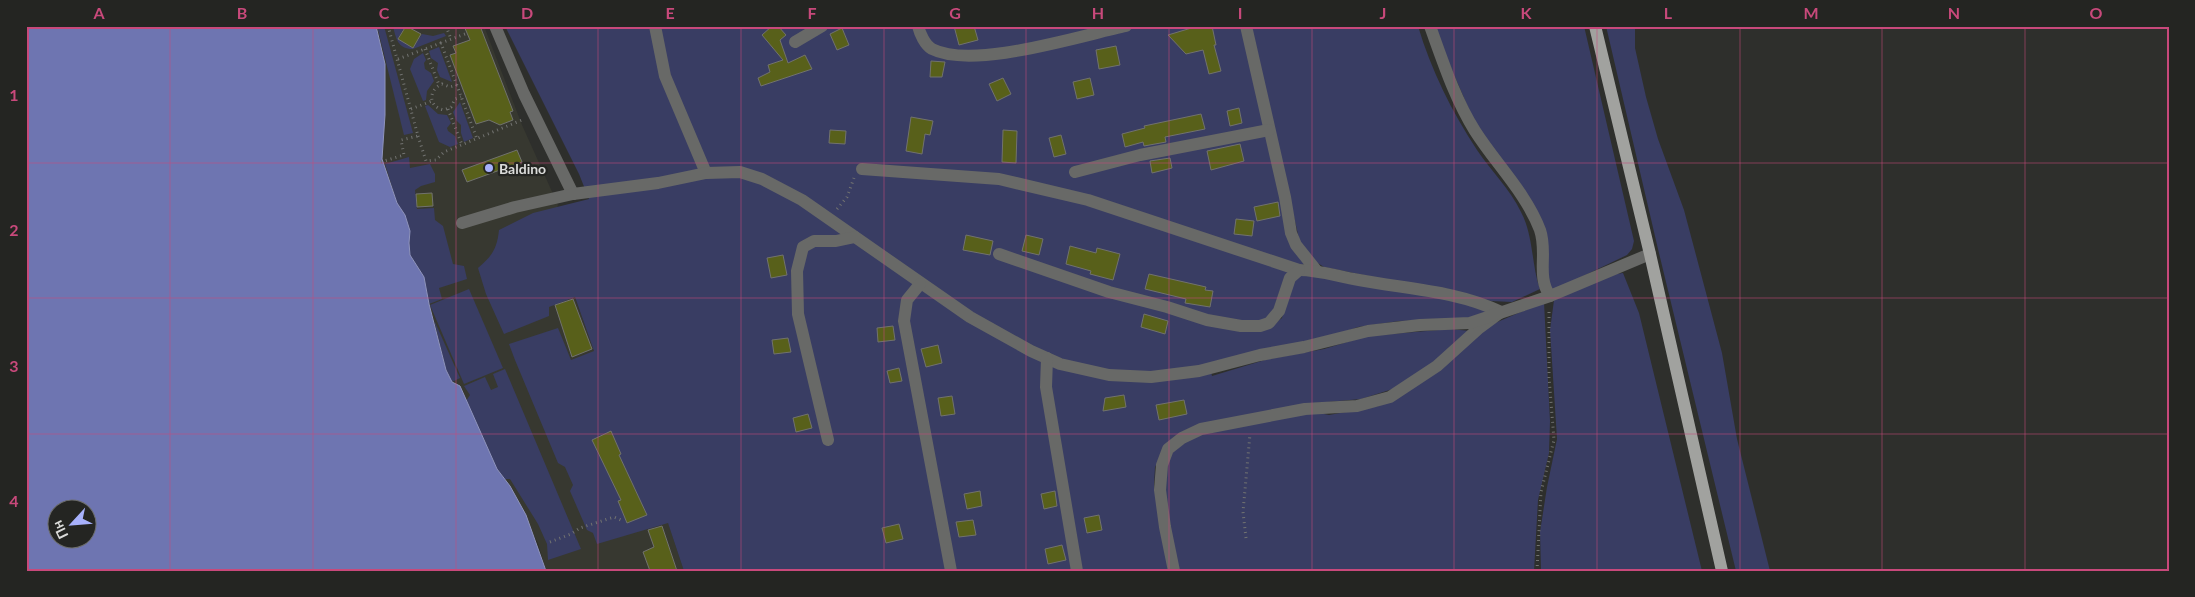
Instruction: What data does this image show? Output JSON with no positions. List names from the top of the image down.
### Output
{
  "places": ["Baldino"],
  "north": "bottom left",
  "grid": {
    "columns": [
      "A",
      "B",
      "C",
      "D",
      "E",
      "F",
      "G",
      "H",
      "I",
      "J",
      "K",
      "L",
      "M",
      "N",
      "O"
    ],
    "rows": [
      "1",
      "2",
      "3",
      "4"
    ]
  }
}
